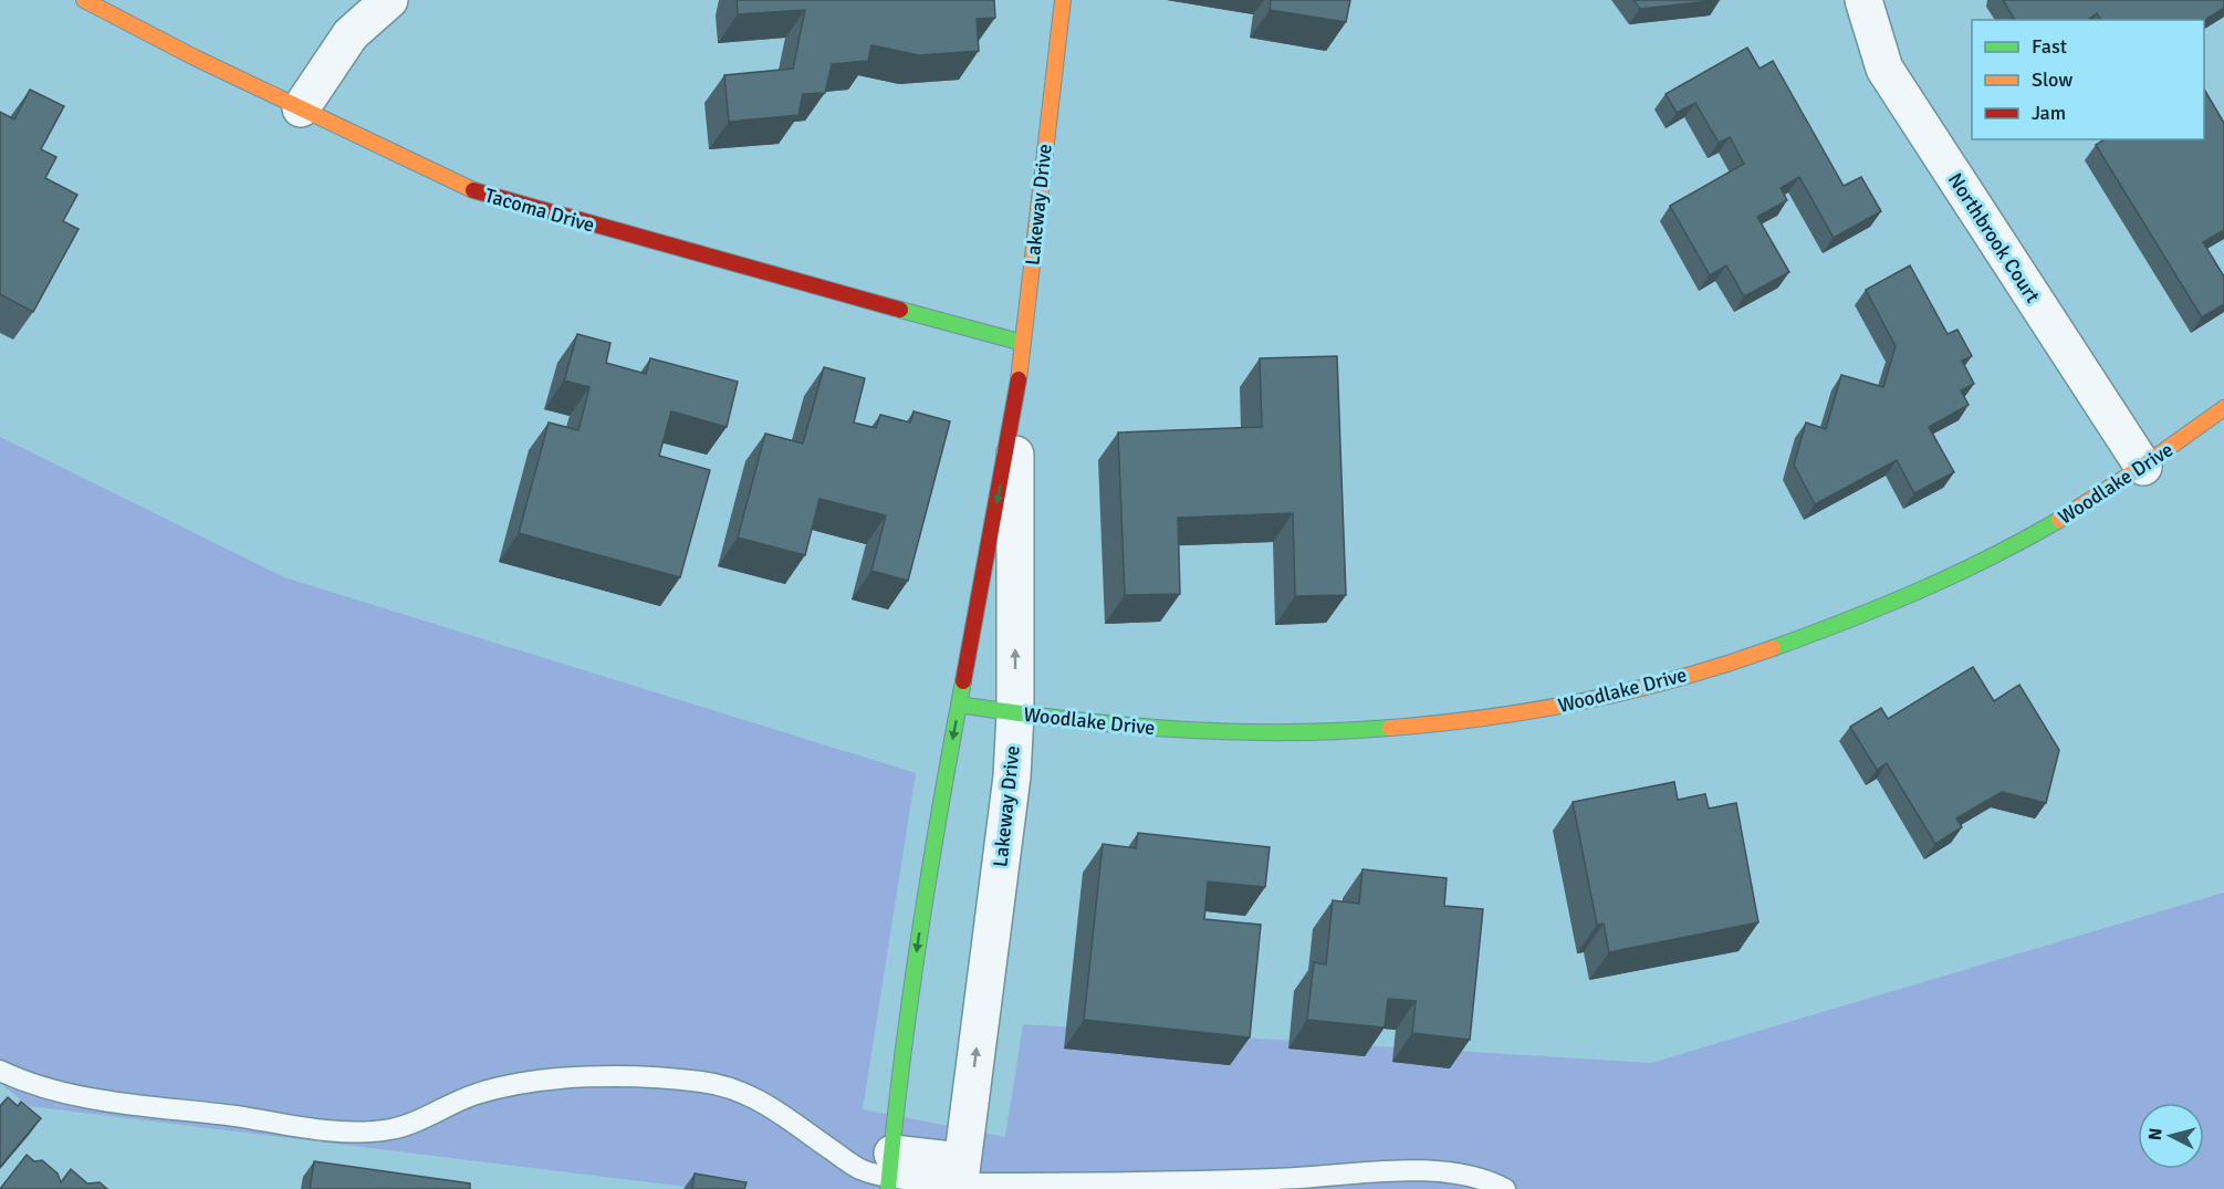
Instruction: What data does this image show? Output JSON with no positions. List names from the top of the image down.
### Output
{
  "streets": {
    "street": [
      "Lakeway Drive",
      "Tacoma Drive",
      "Northbrook Court",
      "Woodlake Drive"
    ]
  },
  "crossings": [
    ["Lakeway Drive", "Tacoma Drive"],
    ["Lakeway Drive", "Woodlake Drive"],
    ["Northbrook Court", "Woodlake Drive"]
  ],
  "legend": ["Fast", "Slow", "Jam"],
  "north": "left"
}
